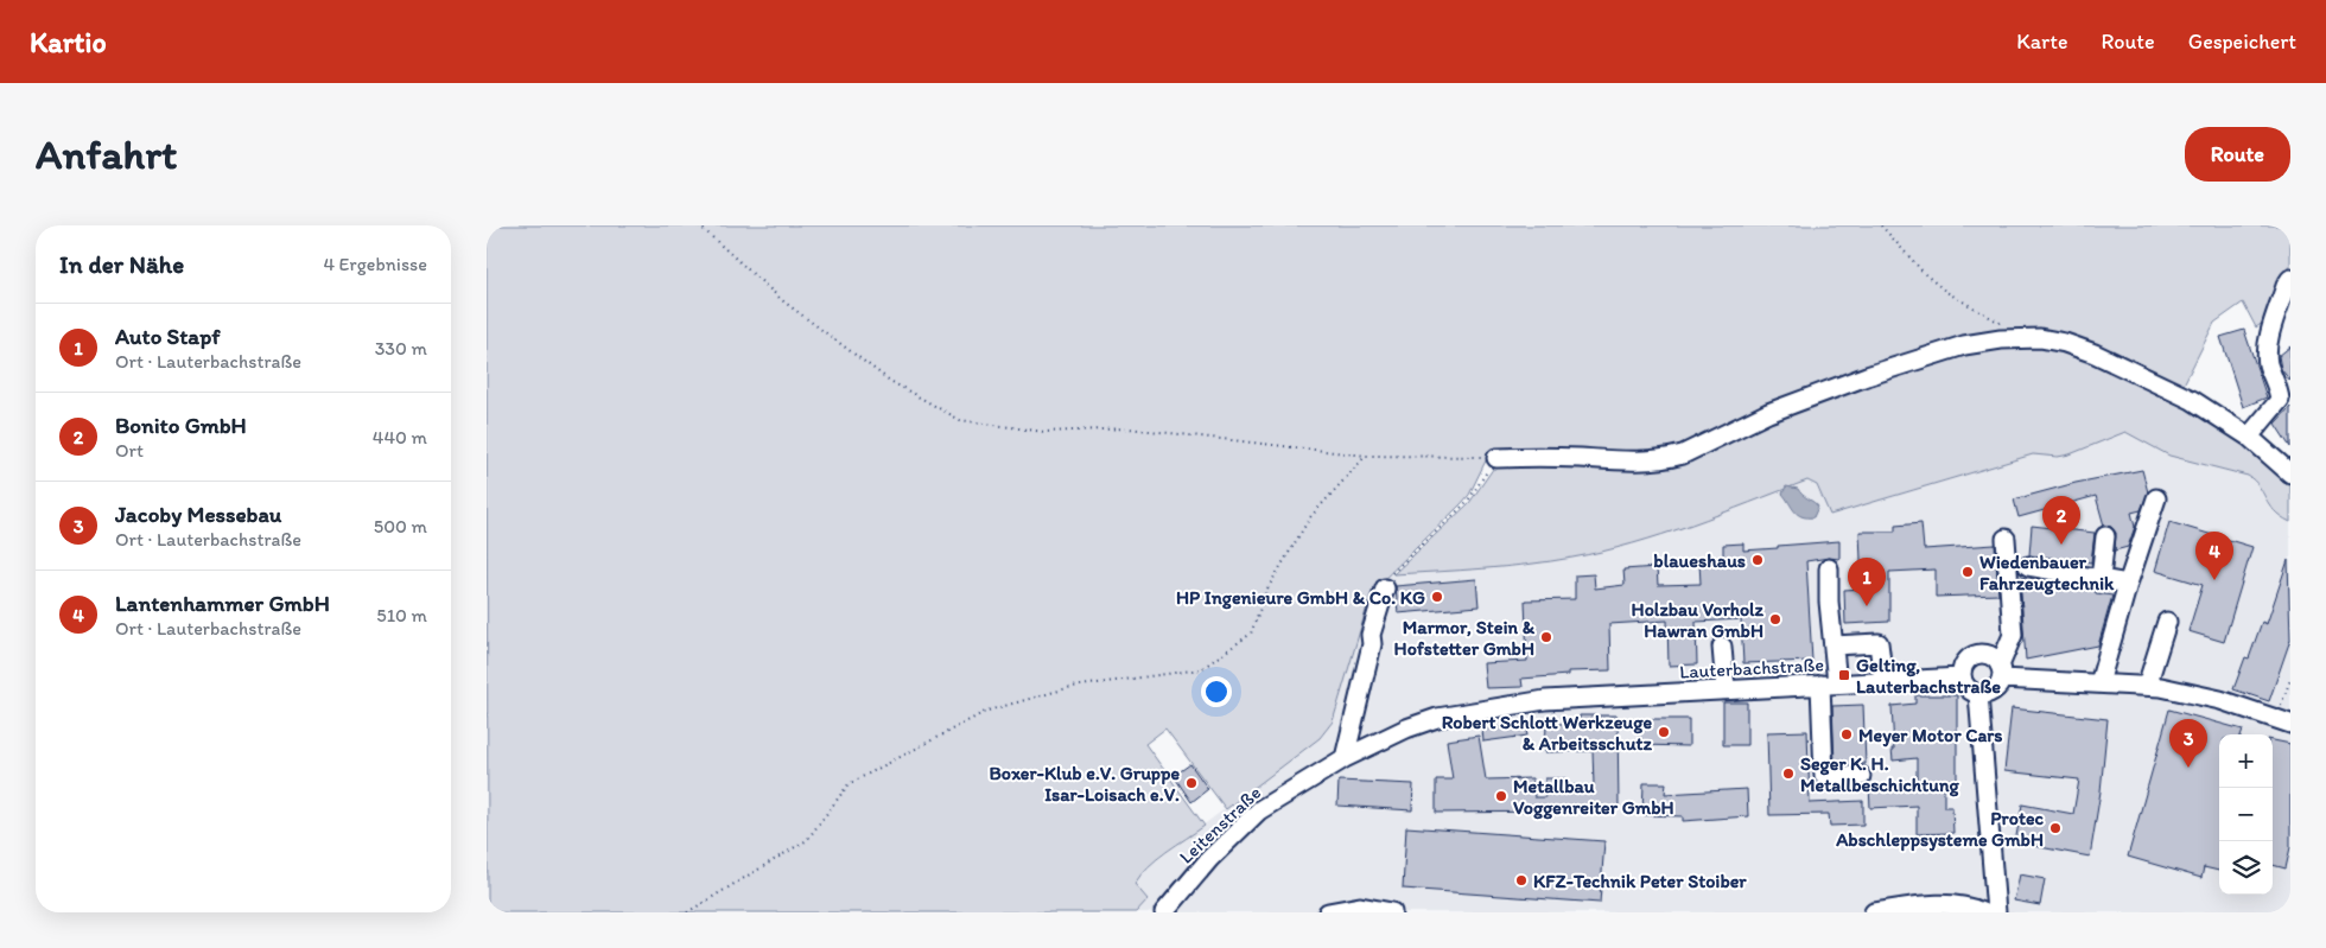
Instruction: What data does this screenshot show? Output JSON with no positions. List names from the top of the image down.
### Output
{
  "streets": {
    "street": ["Lauterbachstraße", "Leitenstraße"]
  },
  "crossings": [
    ["Lauterbachstraße", "Leitenstraße"]
  ],
  "places": {
    "other": [
      "blaueshaus",
      "Wiedenbauer Fahrzeugtechnik",
      "HP Ingenieure GmbH & Co. KG",
      "Holzbau Vorholz Hawran GmbH",
      "Marmor, Stein & Hofstetter GmbH",
      "Robert Schlott Werkzeuge & Arbeitsschutz",
      "Meyer Motor Cars",
      "Seger K. H. Metallbeschichtung",
      "Boxer-Klub e.V. Gruppe Isar-Loisach e.V.",
      "Metallbau Voggenreiter GmbH",
      "Protec Abschleppsysteme GmbH",
      "KFZ-Technik Peter Stoiber"
    ],
    "transit": ["Gelting, Lauterbachstraße"]
  },
  "page": {
    "header": "Kartio",
    "nav": ["Karte", "Route", "Gespeichert"],
    "buttons": "Route",
    "title": "Anfahrt",
    "heading": ["In der Nähe", "4 Ergebnisse"],
    "list": [
      {
        "mark": "1",
        "name": "Auto Stapf",
        "note": "Ort · Lauterbachstraße",
        "value": "330 m"
      },
      {
        "mark": "2",
        "name": "Bonito GmbH",
        "note": "Ort",
        "value": "440 m"
      },
      {
        "mark": "3",
        "name": "Jacoby Messebau",
        "note": "Ort · Lauterbachstraße",
        "value": "500 m"
      },
      {
        "mark": "4",
        "name": "Lantenhammer GmbH",
        "note": "Ort · Lauterbachstraße",
        "value": "510 m"
      }
    ],
    "pins": [
      "2",
      "4",
      "1",
      "3"
    ],
    "map_buttons": ["+", "−"]
  }
}
